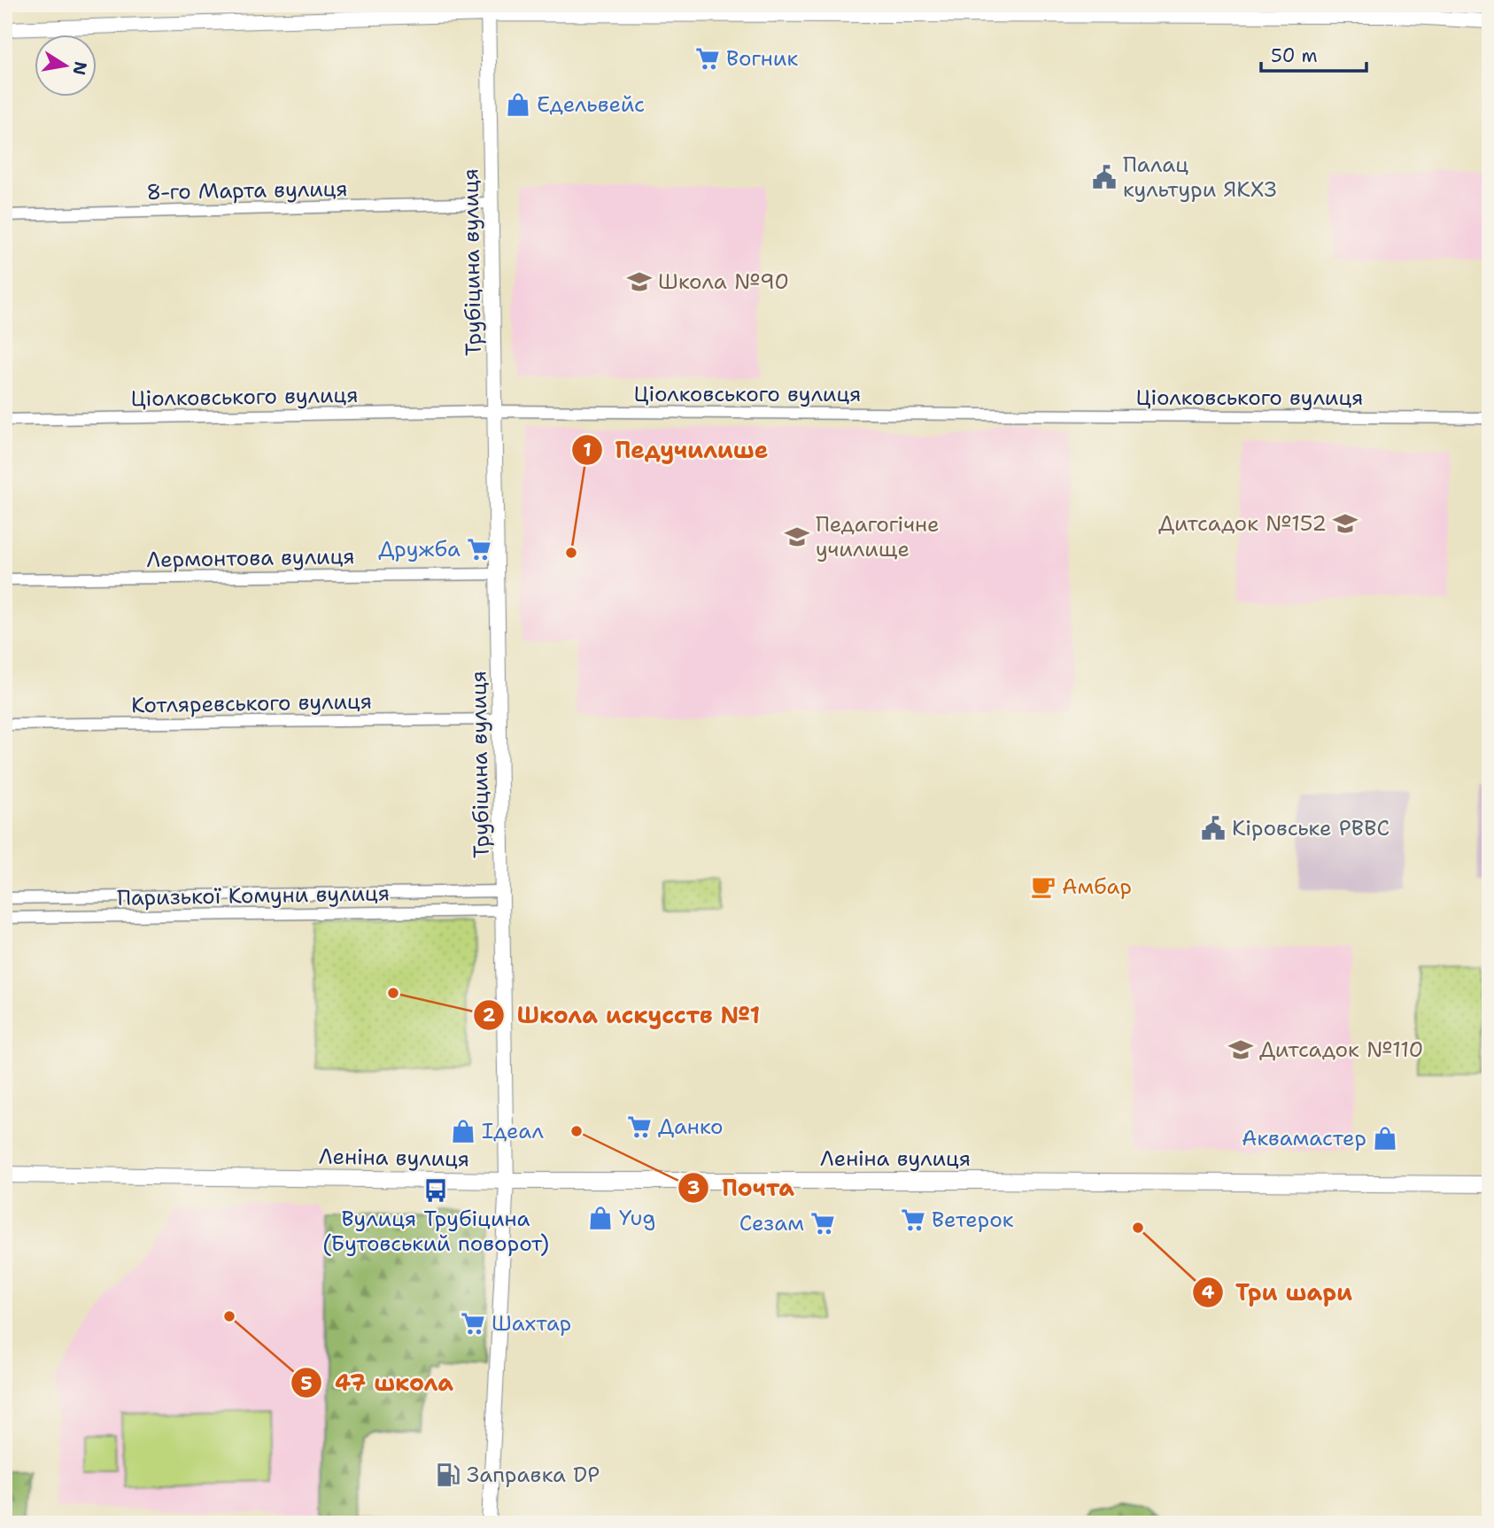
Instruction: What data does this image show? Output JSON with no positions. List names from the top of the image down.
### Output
{
  "streets": {
    "main road": ["Леніна вулиця"],
    "street": [
      "8-го Марта вулиця",
      "Трубіцина вулиця",
      "Ціолковського вулиця",
      "Лермонтова вулиця",
      "Котляревського вулиця",
      "Паризької Комуни вулиця"
    ]
  },
  "crossings": [
    ["8-го Марта вулиця", "Трубіцина вулиця"],
    ["Трубіцина вулиця", "Ціолковського вулиця"],
    ["Трубіцина вулиця", "Лермонтова вулиця"],
    ["Трубіцина вулиця", "Котляревського вулиця"],
    ["Трубіцина вулиця", "Паризької Комуни вулиця"],
    ["Трубіцина вулиця", "Леніна вулиця"]
  ],
  "places": {
    "supermarket": [
      "Вогник",
      "Дружба",
      "Данко",
      "Ветерок",
      "Сезам",
      "Шахтар"
    ],
    "shop": [
      "Едельвейс",
      "Ідеал",
      "Аквамастер",
      "Yug"
    ],
    "public building": ["Палац культури ЯКХЗ", "Кіровське РВВС"],
    "school or university": [
      "Школа №90",
      "Дитсадок №152",
      "Педагогічне училище",
      "Дитсадок №110"
    ],
    "other": [
      "Педучилише",
      "Школа искусств №1",
      "Почта",
      "Три шари",
      "47 школа"
    ],
    "cafe": ["Амбар"],
    "bus stop": ["Вулиця Трубіцина (Бутовський поворот)"],
    "fuel station": ["Заправка DP"]
  },
  "scale_bar": "50 m",
  "north": "right"
}
